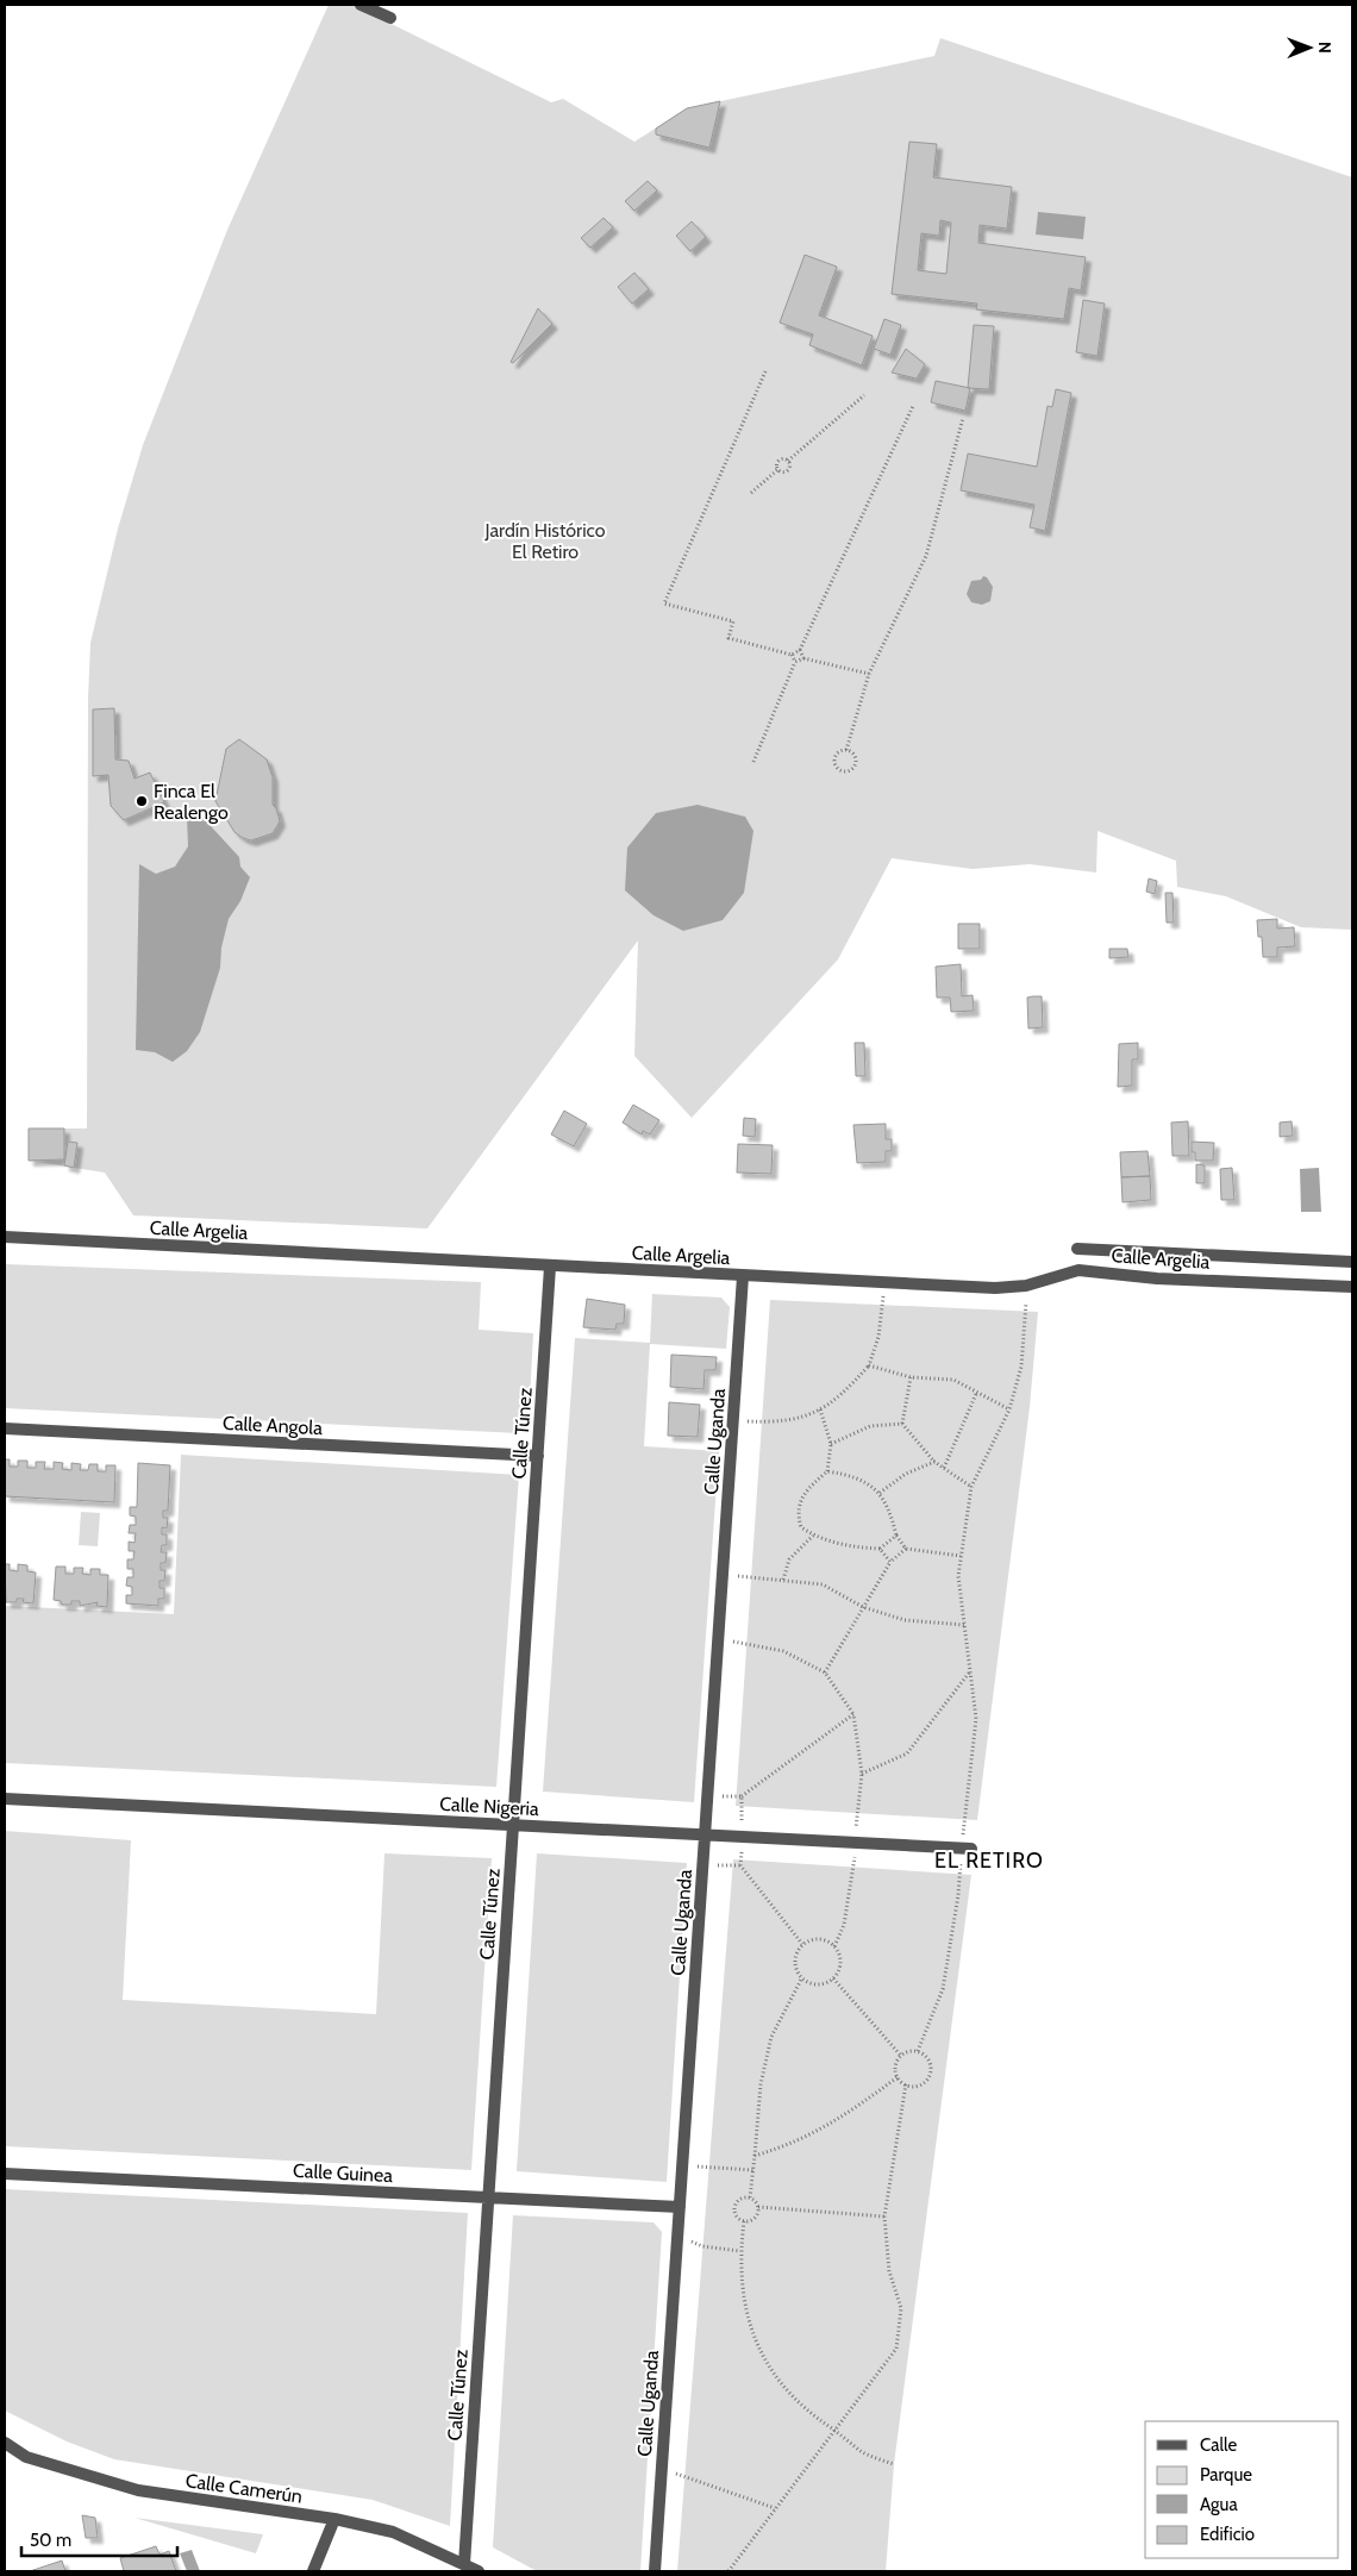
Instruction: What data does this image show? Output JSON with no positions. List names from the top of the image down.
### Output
{
  "streets": {
    "street": [
      "Calle Argelia",
      "Calle Angola",
      "Calle Túnez",
      "Calle Uganda",
      "Calle Nigeria",
      "Calle Guinea",
      "Calle Camerún"
    ]
  },
  "crossings": [
    ["Calle Argelia", "Calle Túnez"],
    ["Calle Argelia", "Calle Uganda"],
    ["Calle Angola", "Calle Túnez"],
    ["Calle Túnez", "Calle Nigeria"],
    ["Calle Túnez", "Calle Guinea"],
    ["Calle Túnez", "Calle Camerún"],
    ["Calle Uganda", "Calle Nigeria"],
    ["Calle Uganda", "Calle Guinea"]
  ],
  "districts": ["EL RETIRO"],
  "parks": ["Jardín Histórico El Retiro"],
  "places": ["Finca El Realengo"],
  "legend": [
    "Calle",
    "Parque",
    "Agua",
    "Edificio"
  ],
  "scale_bar": "50 m",
  "north": "right"
}
